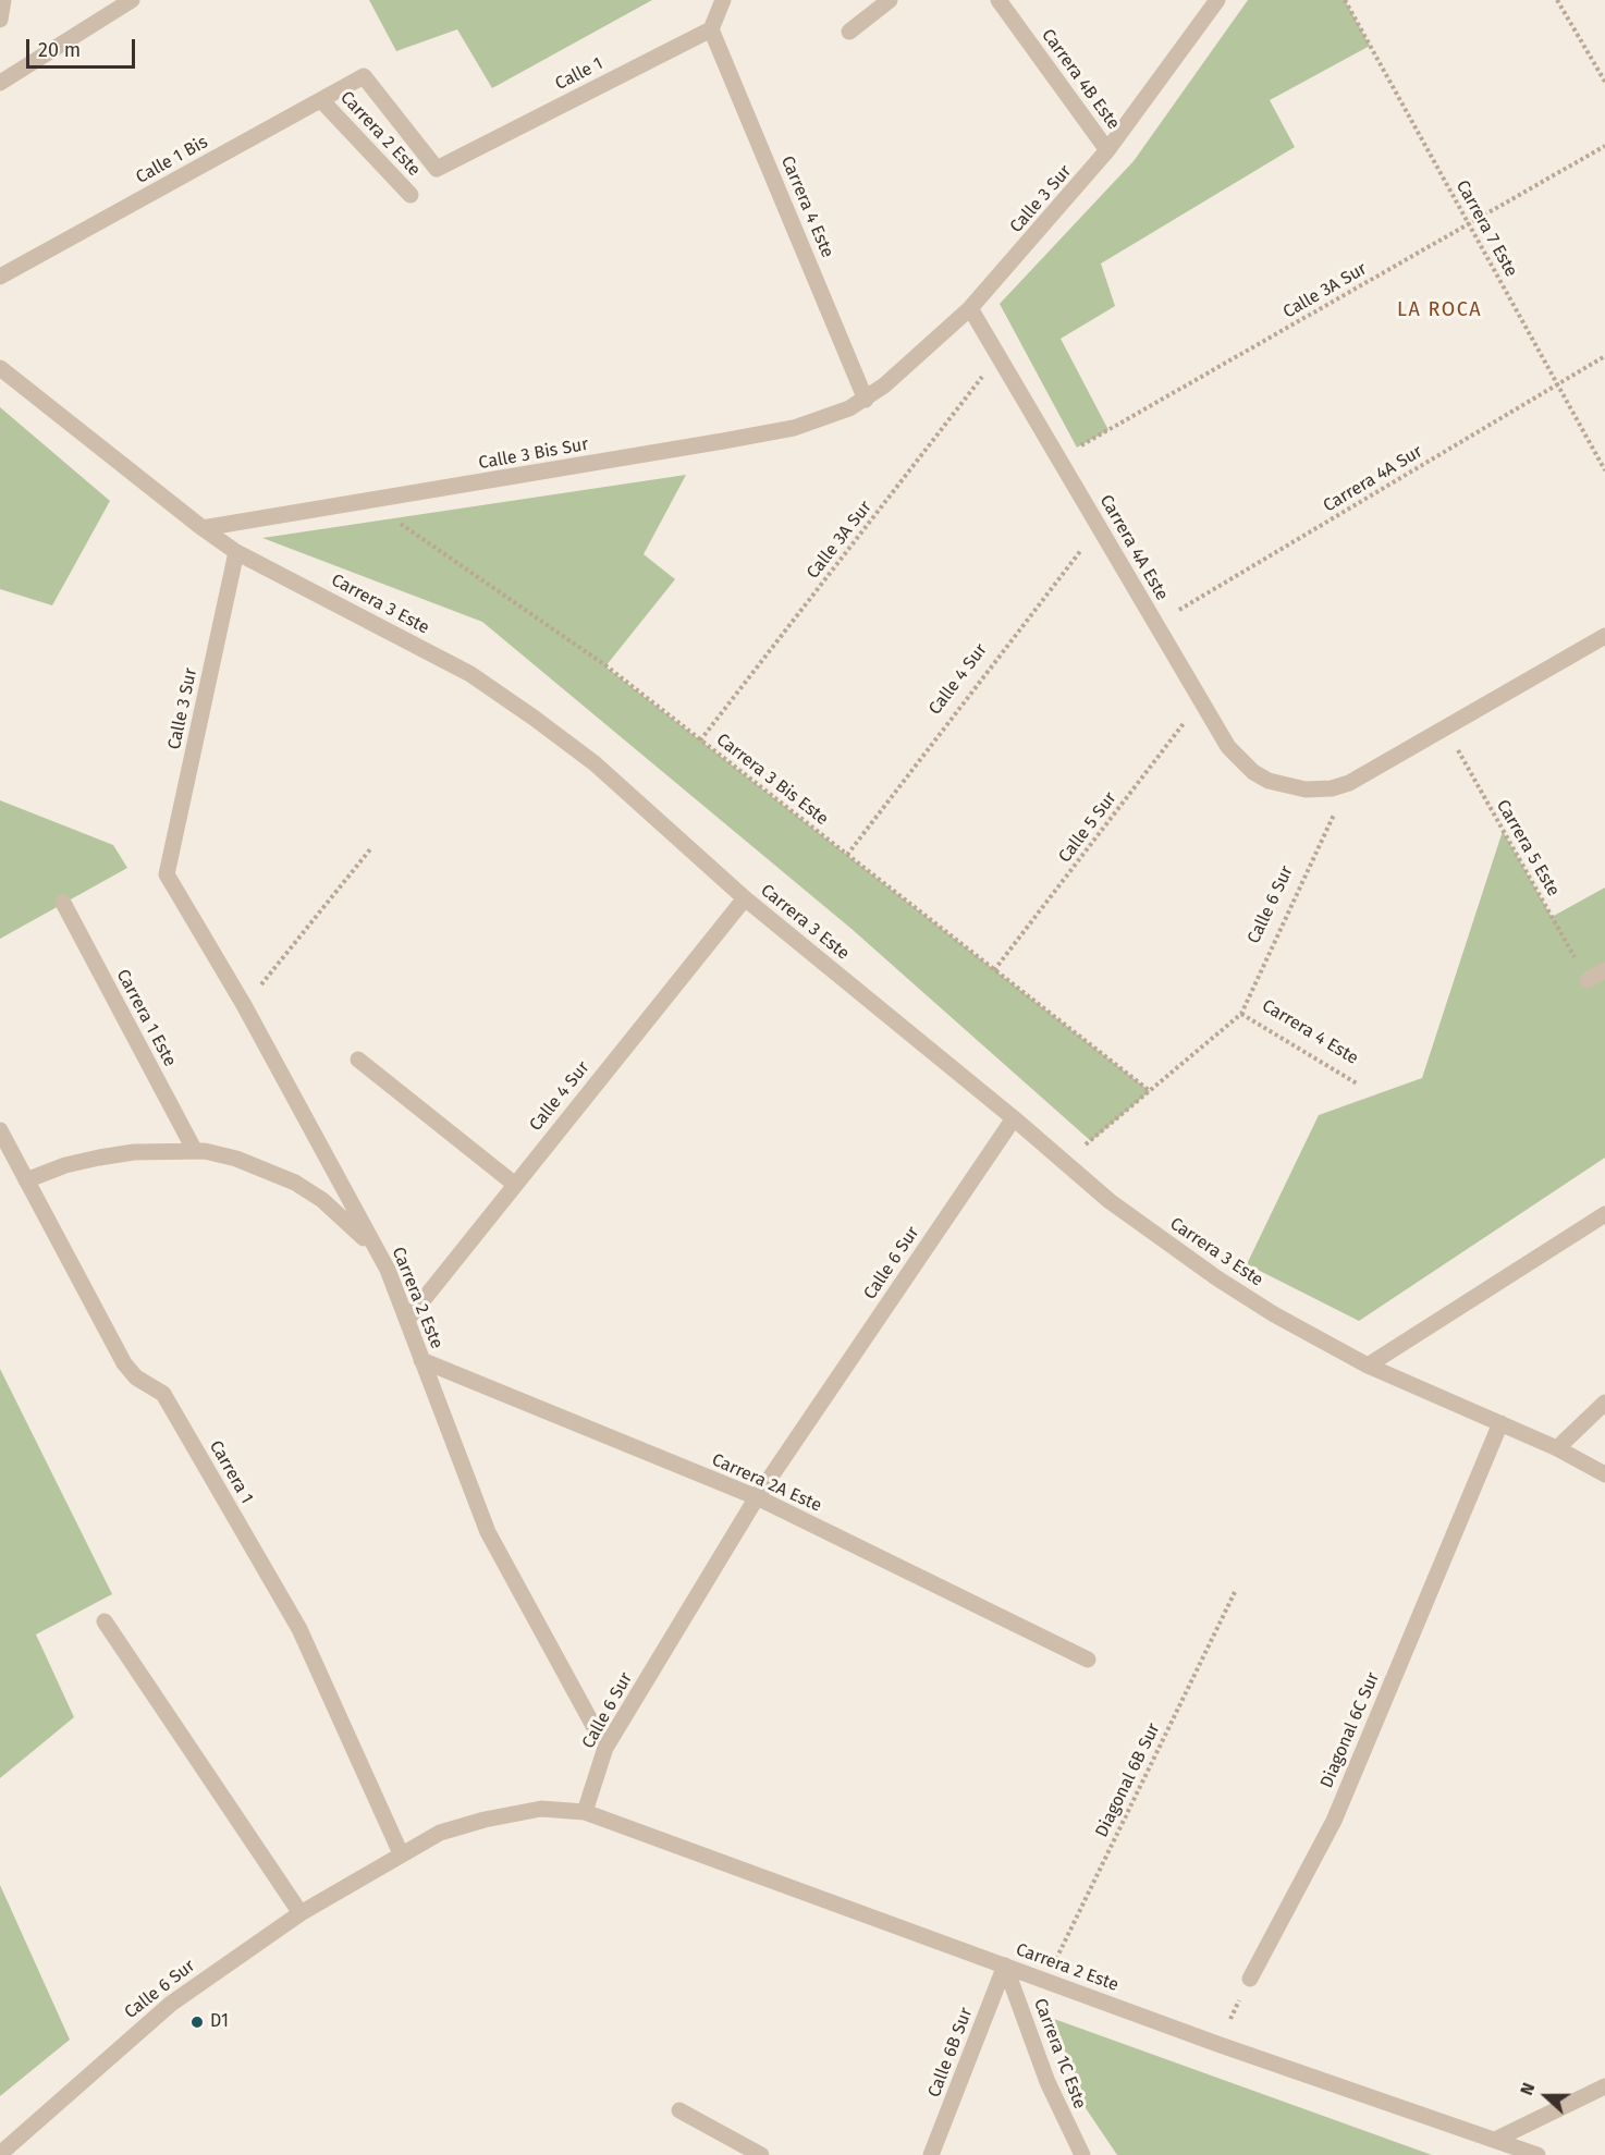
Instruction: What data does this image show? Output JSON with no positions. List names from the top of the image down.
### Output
{
  "streets": {
    "street": [
      "Calle 1",
      "Carrera 4B Este",
      "Carrera 2 Este",
      "Calle 1 Bis",
      "Calle 3 Sur",
      "Carrera 4 Este",
      "Calle 3 Bis Sur",
      "Carrera 4A Este",
      "Carrera 3 Este",
      "Calle 4 Sur",
      "Calle 6 Sur",
      "Carrera 1 Este",
      "Carrera 1",
      "Carrera 2A Este",
      "Diagonal 6C Sur",
      "Calle 6B Sur",
      "Carrera 1C Este"
    ],
    "path": [
      "Carrera 7 Este",
      "Calle 3A Sur",
      "Carrera 4A Sur",
      "Carrera 3 Bis Este",
      "Calle 5 Sur",
      "Carrera 5 Este",
      "Diagonal 6B Sur"
    ]
  },
  "crossings": [
    ["Calle 1", "Carrera 2 Este"],
    ["Calle 1", "Carrera 4 Este"],
    ["Carrera 4B Este", "Calle 3 Sur"],
    ["Carrera 2 Este", "Calle 1 Bis"],
    ["Carrera 2 Este", "Calle 3 Sur"],
    ["Carrera 2 Este", "Calle 4 Sur"],
    ["Carrera 2 Este", "Calle 6 Sur"],
    ["Carrera 2 Este", "Carrera 2A Este"],
    ["Carrera 2 Este", "Diagonal 6B Sur"],
    ["Carrera 2 Este", "Calle 6B Sur"],
    ["Carrera 2 Este", "Carrera 1C Este"],
    ["Calle 3 Sur", "Carrera 4 Este"],
    ["Calle 3 Sur", "Calle 3 Bis Sur"],
    ["Calle 3 Sur", "Carrera 4A Este"],
    ["Calle 3 Sur", "Carrera 3 Este"],
    ["Carrera 4 Este", "Calle 3 Bis Sur"],
    ["Carrera 4 Este", "Calle 6 Sur"],
    ["Carrera 7 Este", "Calle 3A Sur"],
    ["Carrera 7 Este", "Carrera 4A Sur"],
    ["Calle 3A Sur", "Carrera 4A Este"],
    ["Calle 3A Sur", "Carrera 3 Bis Este"],
    ["Calle 3 Bis Sur", "Carrera 3 Este"],
    ["Calle 3 Bis Sur", "Carrera 3 Bis Este"],
    ["Carrera 4A Sur", "Carrera 4A Este"],
    ["Carrera 4A Este", "Calle 4 Sur"],
    ["Carrera 4A Este", "Calle 5 Sur"],
    ["Carrera 4A Este", "Calle 6 Sur"],
    ["Carrera 3 Este", "Calle 4 Sur"],
    ["Carrera 3 Este", "Calle 6 Sur"],
    ["Carrera 3 Este", "Diagonal 6C Sur"],
    ["Calle 4 Sur", "Carrera 3 Bis Este"],
    ["Carrera 3 Bis Este", "Calle 5 Sur"],
    ["Carrera 3 Bis Este", "Calle 6 Sur"],
    ["Calle 6 Sur", "Carrera 1"],
    ["Calle 6 Sur", "Carrera 2A Este"],
    ["Calle 6B Sur", "Carrera 1C Este"]
  ],
  "districts": ["LA ROCA"],
  "places": ["D1"],
  "scale_bar": "20 m",
  "north": "left"
}
